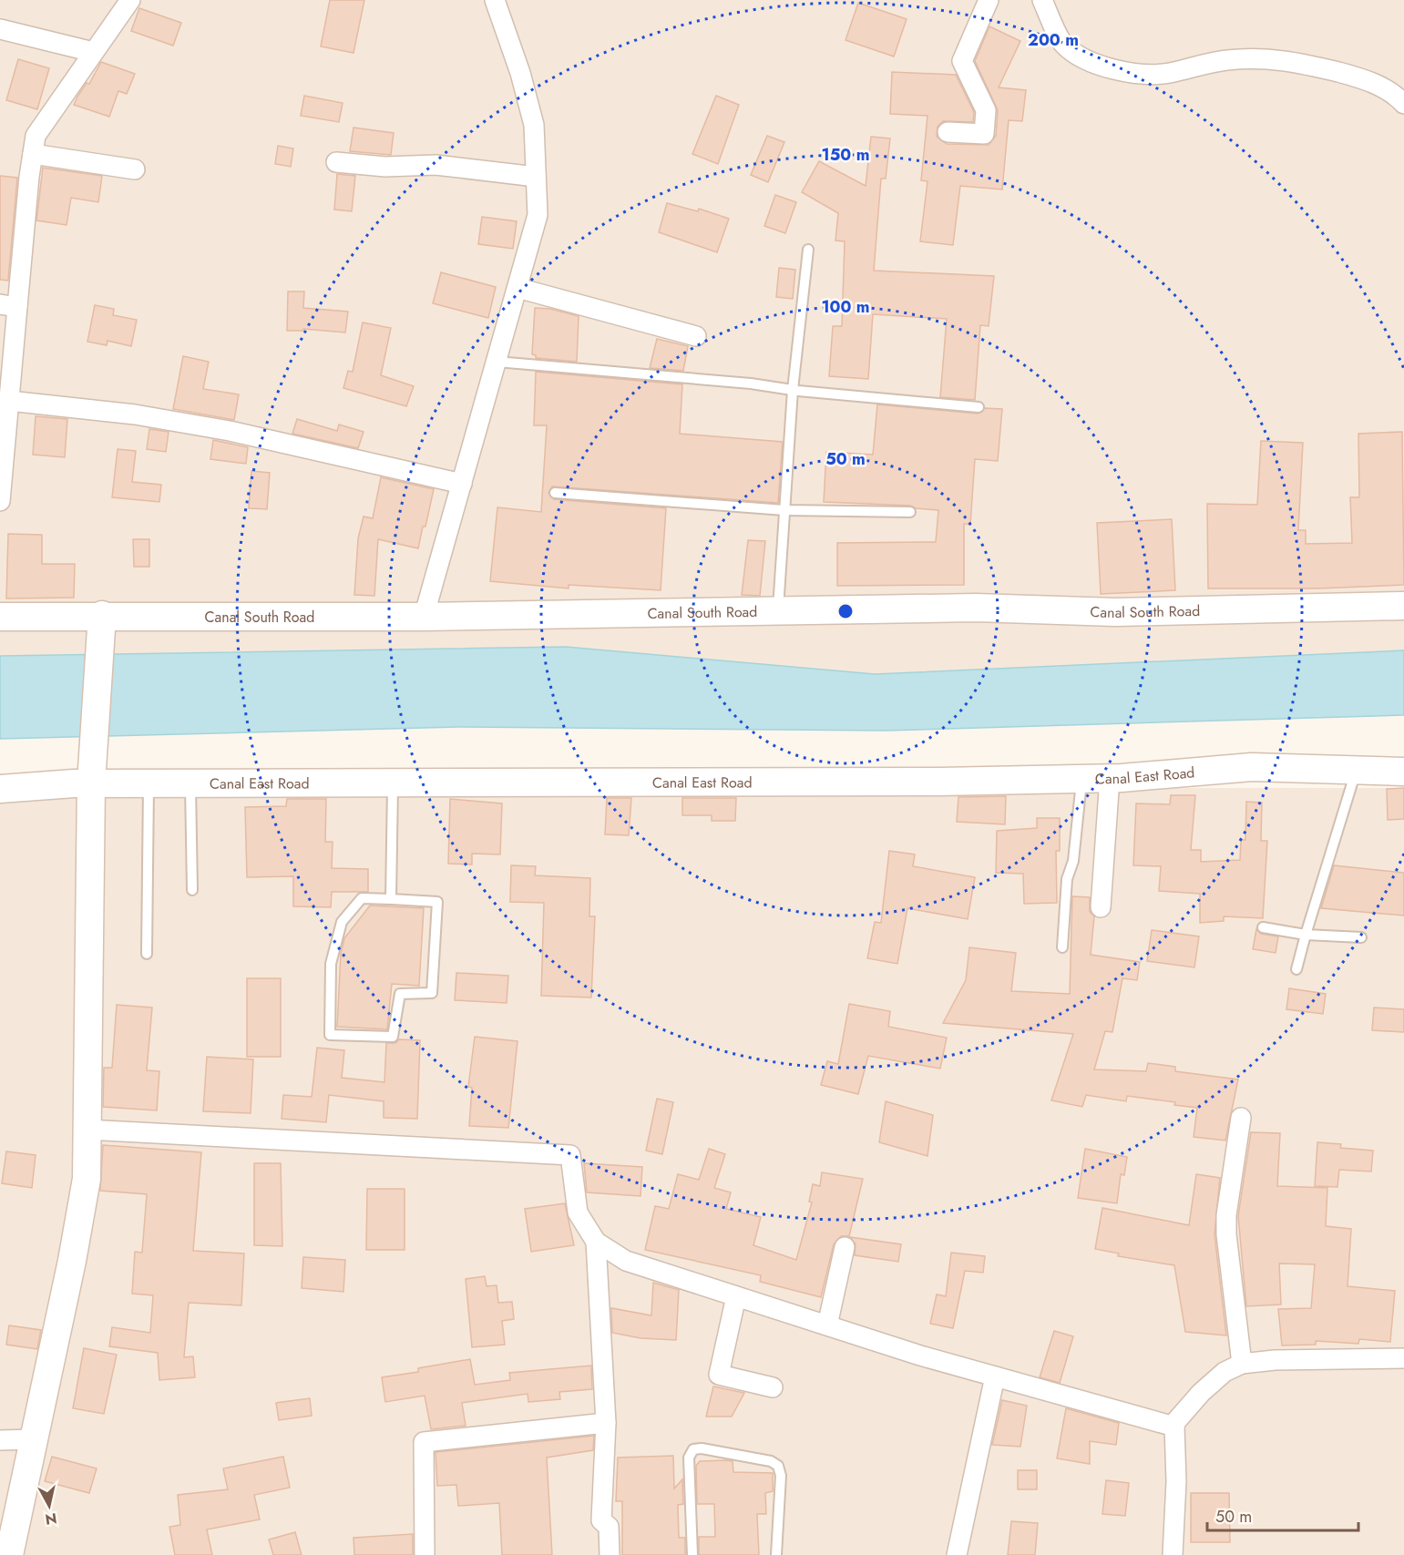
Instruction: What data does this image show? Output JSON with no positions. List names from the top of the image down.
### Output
{
  "streets": {
    "street": ["Canal South Road", "Canal East Road"]
  },
  "scale_bar": "50 m",
  "north": "bottom",
  "rings": [
    "200 m",
    "150 m",
    "100 m",
    "50 m"
  ]
}
